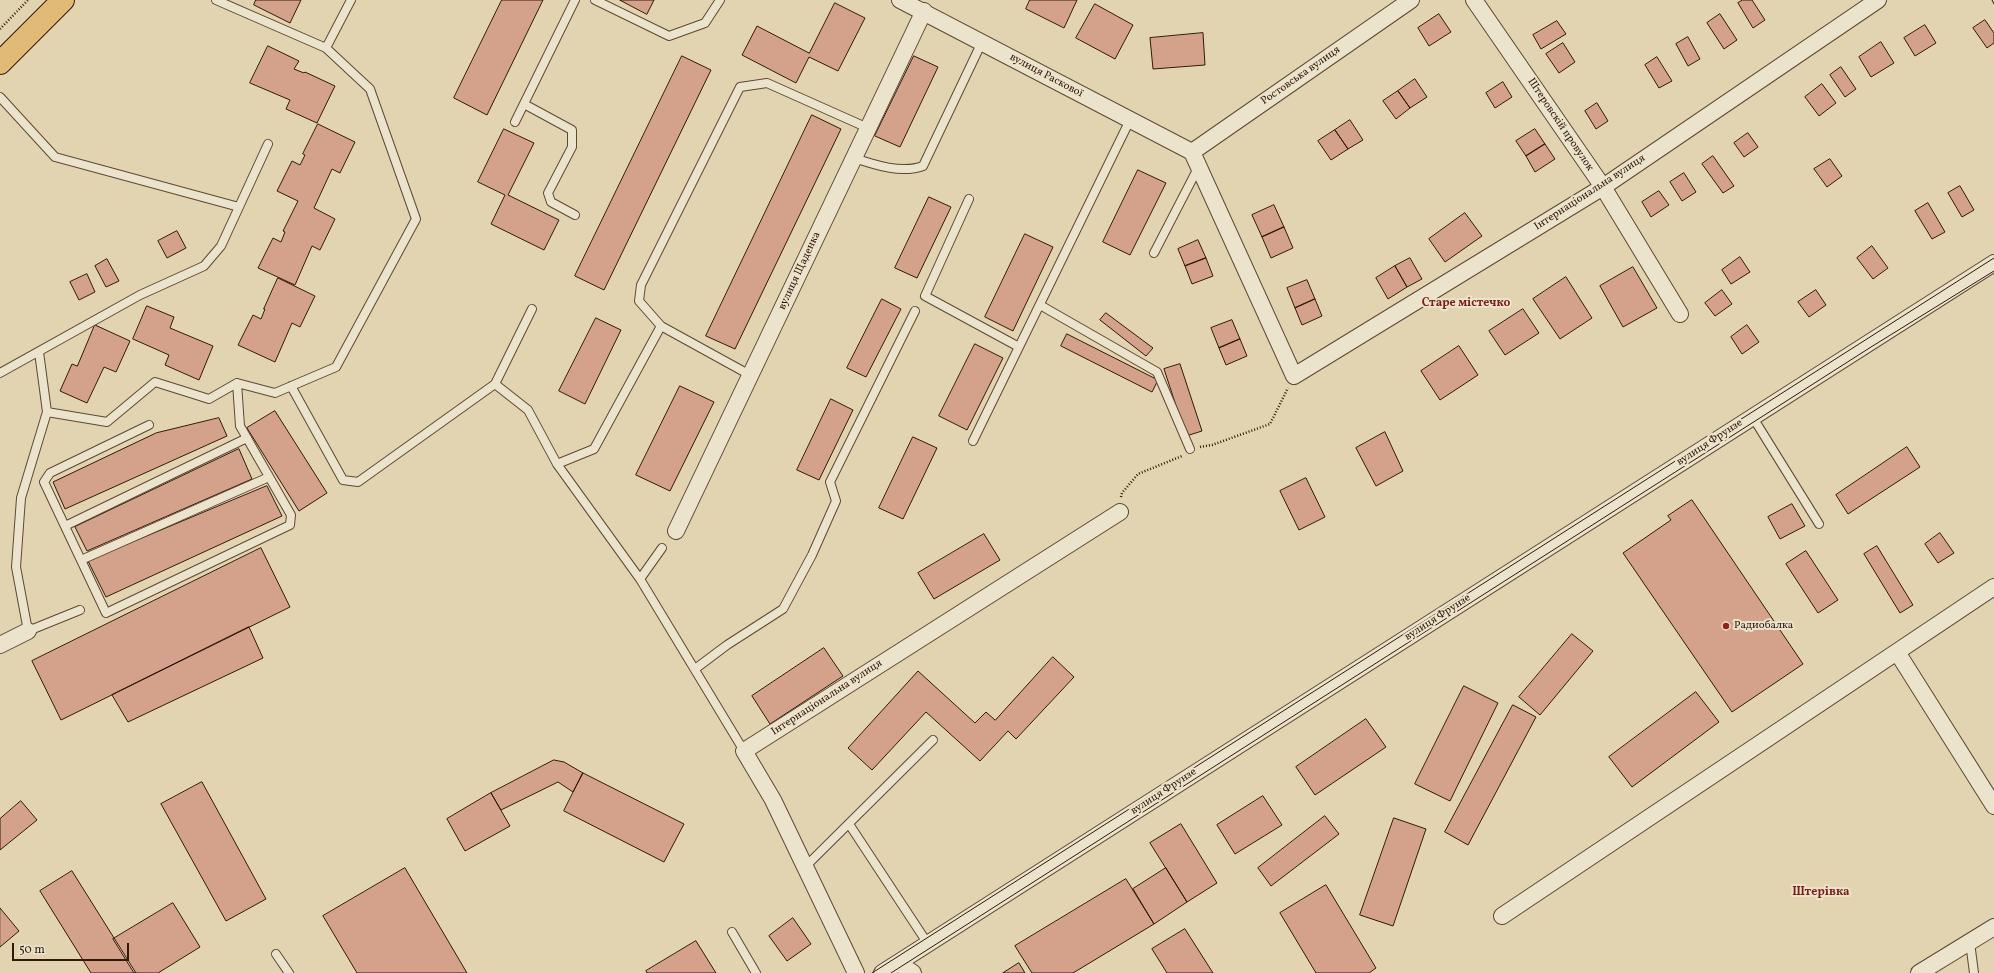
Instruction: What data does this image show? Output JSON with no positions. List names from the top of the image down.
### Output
{
  "streets": {
    "street": [
      "вулиця Раскової",
      "Ростовська вулиця",
      "Штеровскій провулок",
      "Інтернаціональна вулиця",
      "вулиця Щаденка",
      "вулиця Фрунзе"
    ]
  },
  "crossings": [
    ["вулиця Раскової", "Ростовська вулиця"],
    ["вулиця Раскової", "вулиця Щаденка"],
    ["Штеровскій провулок", "Інтернаціональна вулиця"]
  ],
  "districts": ["Старе містечко", "Штерівка"],
  "places": ["Радиобалка"],
  "scale_bar": "50 m"
}
